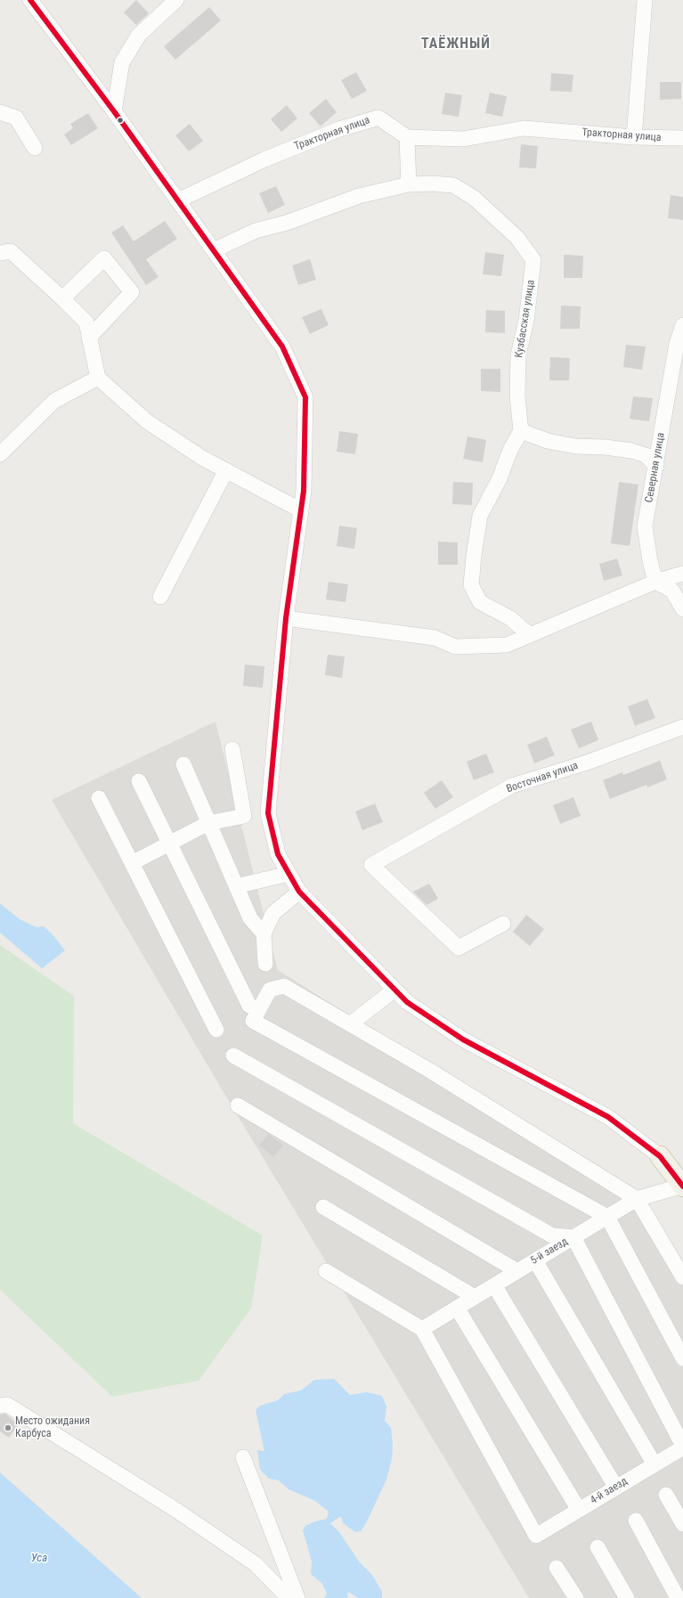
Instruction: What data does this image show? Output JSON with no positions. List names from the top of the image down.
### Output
{
  "streets": {
    "street": [
      "Тракторная улица",
      "Кузбасская улица",
      "Северная улица",
      "Восточная улица",
      "5-й заезд",
      "4-й заезд"
    ]
  },
  "crossings": [
    ["5-й заезд", "4-й заезд"]
  ],
  "districts": ["ТАЁЖНЫЙ"],
  "water": ["Уса"],
  "places": ["Место ожидания Карбуса"]
}
